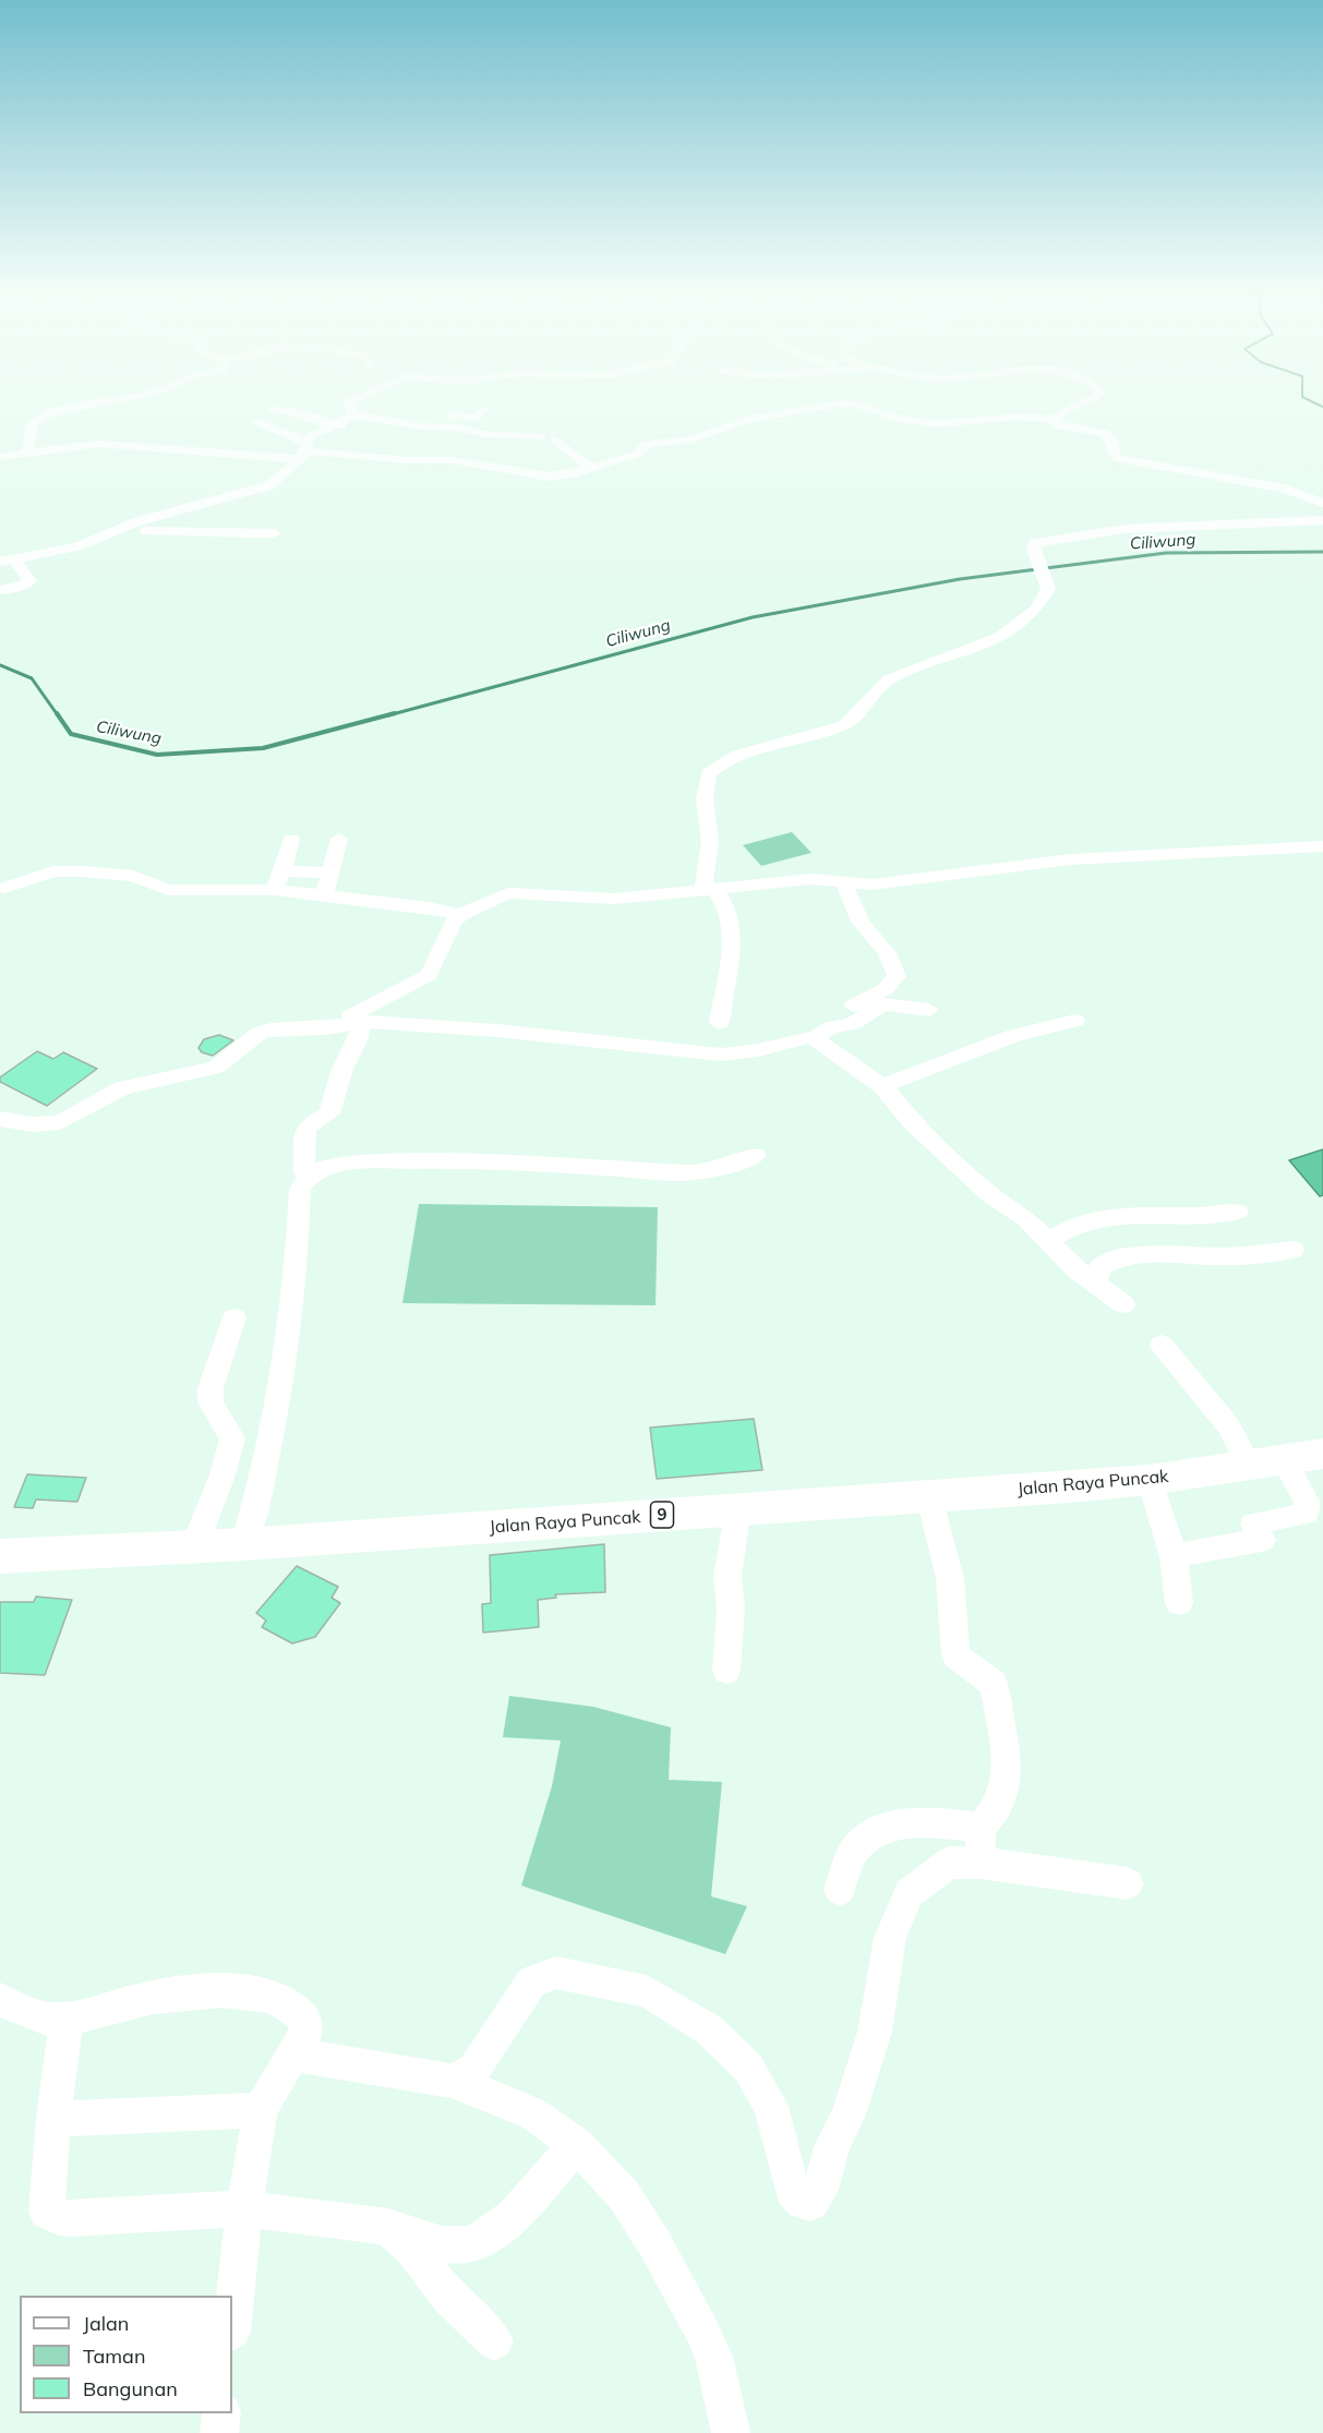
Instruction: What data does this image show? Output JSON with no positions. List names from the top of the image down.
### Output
{
  "streets": {
    "highway": ["Jalan Raya Puncak", "9"]
  },
  "water": ["Ciliwung"],
  "legend": ["Jalan", "Taman", "Bangunan"]
}
